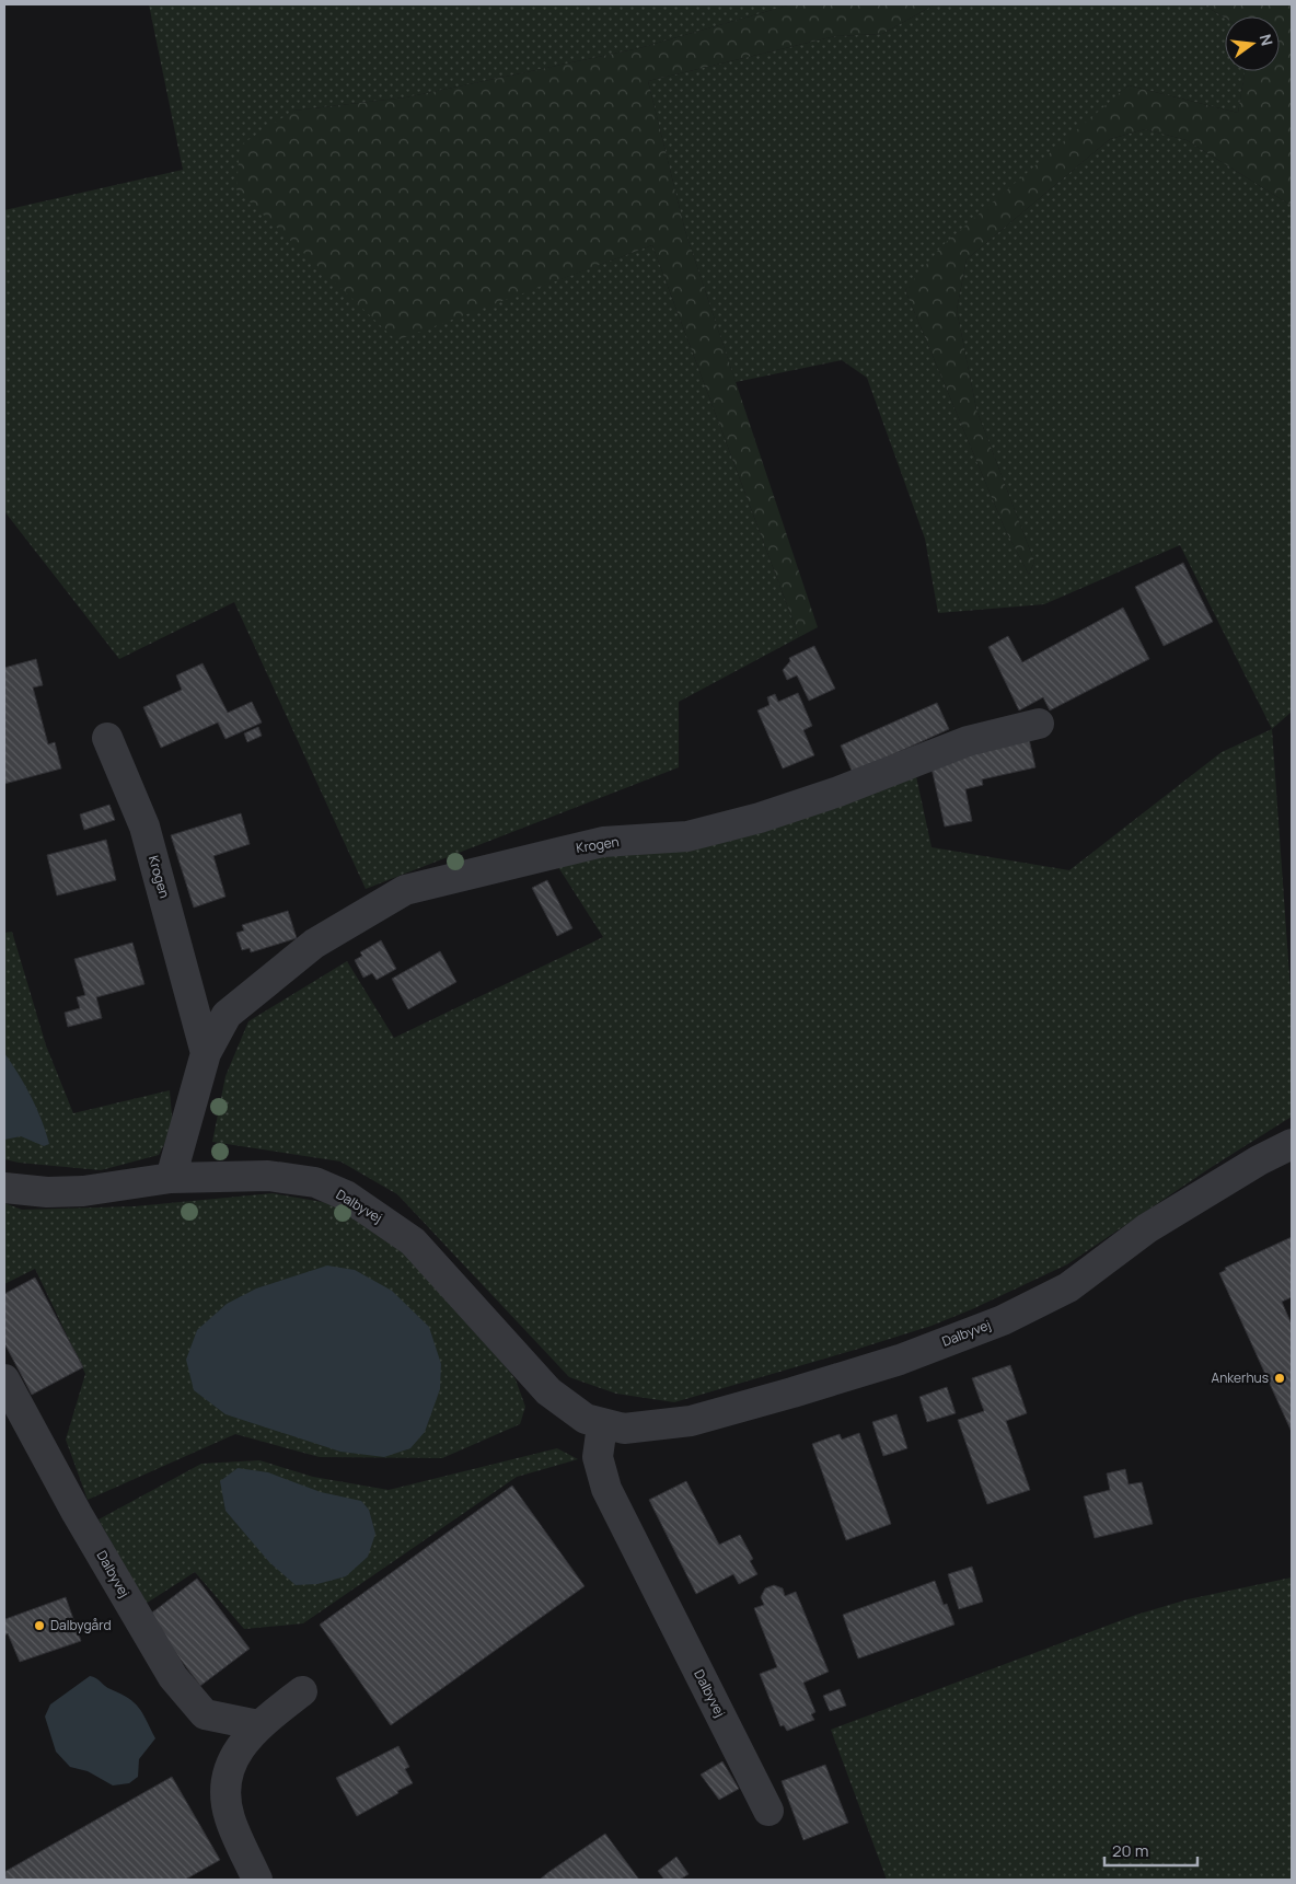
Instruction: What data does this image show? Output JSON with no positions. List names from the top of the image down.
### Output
{
  "streets": {
    "street": ["Krogen", "Dalbyvej"]
  },
  "crossings": [
    ["Krogen", "Dalbyvej"]
  ],
  "places": ["Ankerhus", "Dalbygård"],
  "scale_bar": "20 m",
  "north": "right"
}
